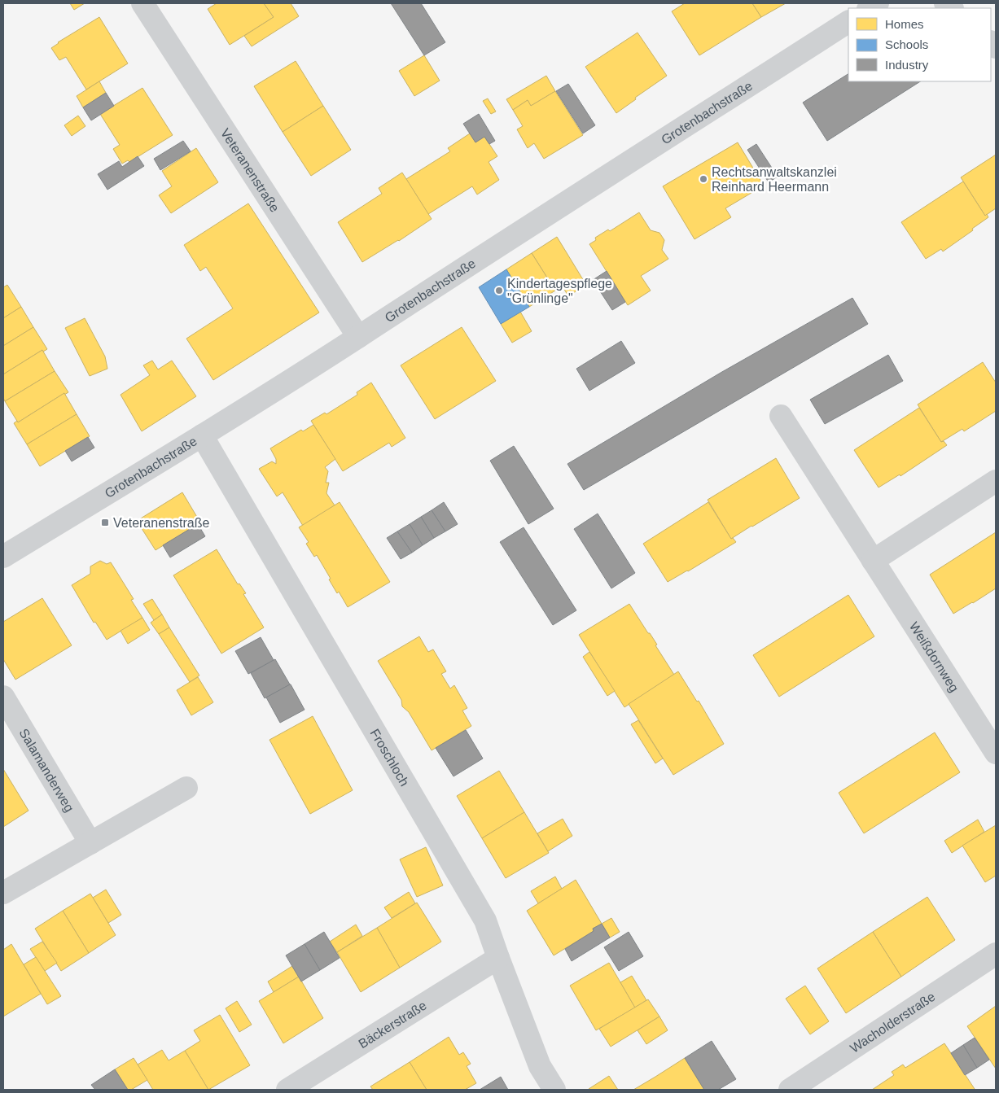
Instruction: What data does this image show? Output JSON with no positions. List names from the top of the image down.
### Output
{
  "streets": {
    "street": [
      "Grotenbachstraße",
      "Veteranenstraße",
      "Weißdornweg",
      "Froschloch",
      "Salamanderweg",
      "Wacholderstraße",
      "Bäckerstraße"
    ]
  },
  "crossings": [
    ["Grotenbachstraße", "Veteranenstraße"],
    ["Grotenbachstraße", "Froschloch"],
    ["Froschloch", "Bäckerstraße"]
  ],
  "places": {
    "other": ["Rechtsanwaltskanzlei Reinhard Heermann", "Kindertagespflege \"Grünlinge\""],
    "transit": ["Veteranenstraße"]
  },
  "legend": ["Homes", "Schools", "Industry"]
}
